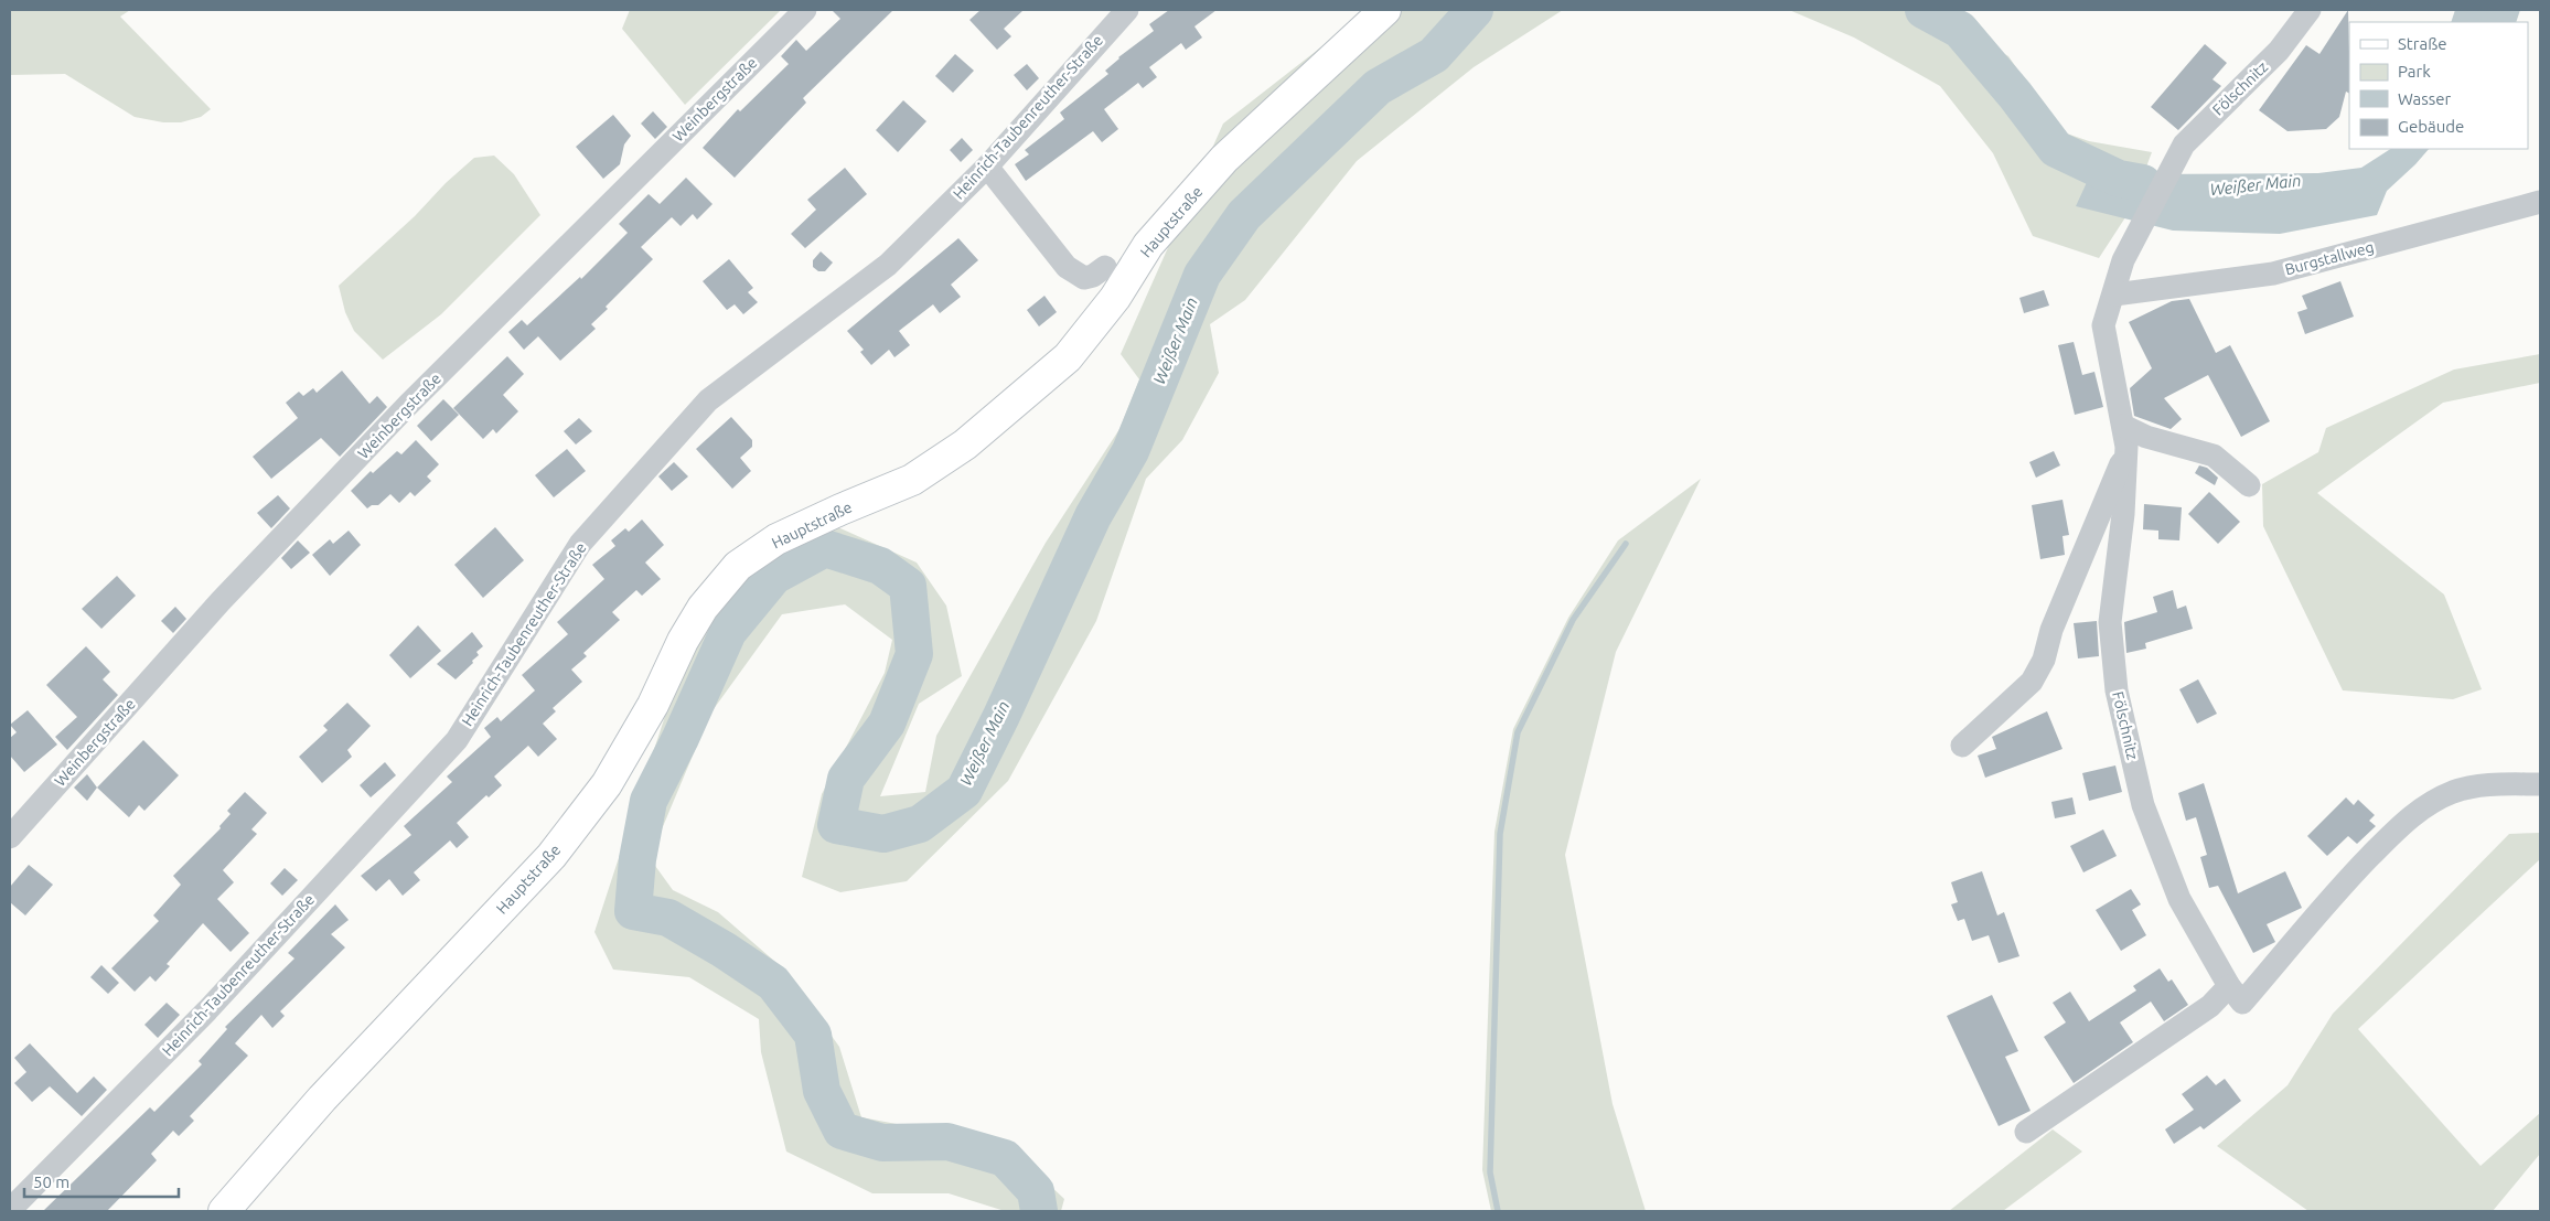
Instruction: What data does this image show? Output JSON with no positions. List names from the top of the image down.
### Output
{
  "streets": {
    "main road": ["Hauptstraße"],
    "street": [
      "Fölschnitz",
      "Weinbergstraße",
      "Heinrich-Taubenreuther-Straße",
      "Burgstallweg"
    ]
  },
  "crossings": [
    ["Fölschnitz", "Burgstallweg"]
  ],
  "water": ["Weißer Main"],
  "legend": [
    "Straße",
    "Park",
    "Wasser",
    "Gebäude"
  ],
  "scale_bar": "50 m"
}
